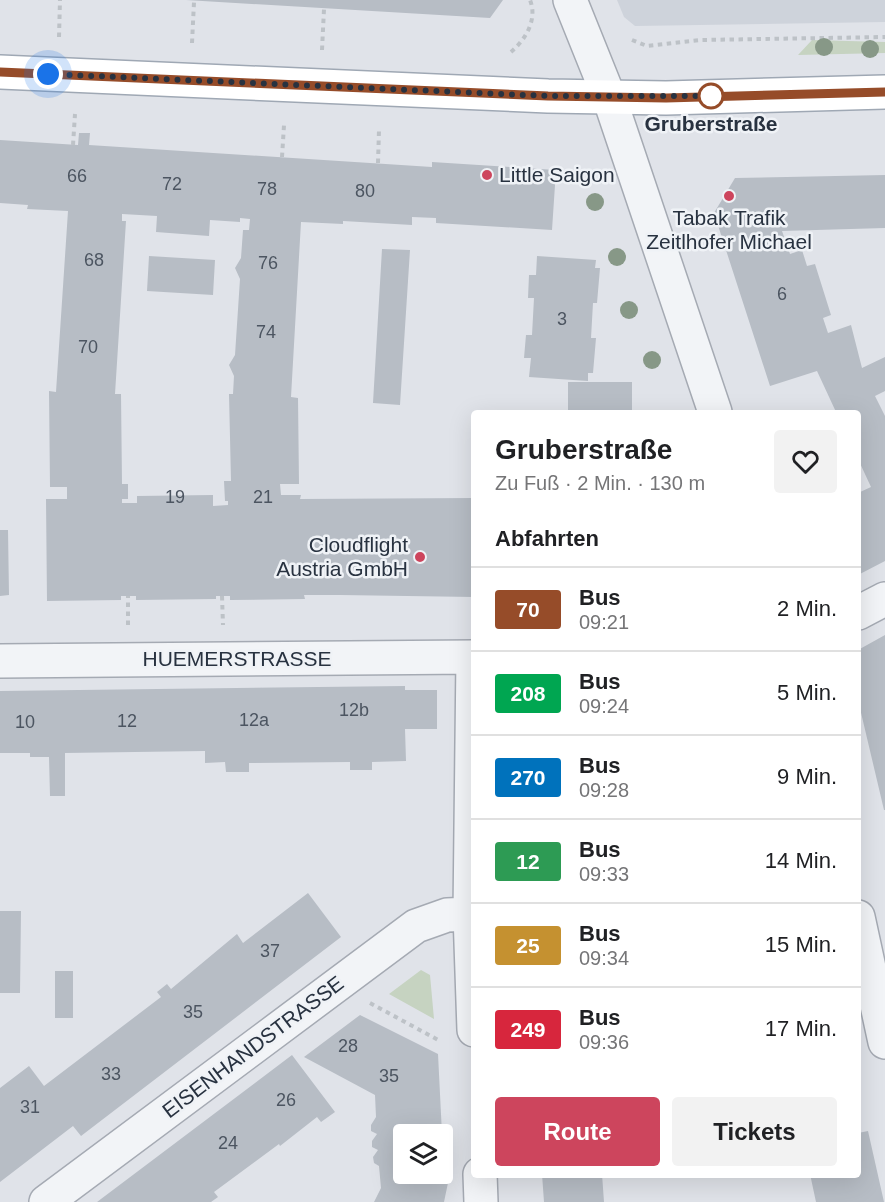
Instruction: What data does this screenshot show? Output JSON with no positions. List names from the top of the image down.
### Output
{
  "streets": {
    "street": ["HUEMERSTRASSE", "EISENHANDSTRASSE"]
  },
  "places": [
    "Gruberstraße",
    "Little Saigon",
    "Tabak Trafik Zeitlhofer Michael",
    "Cloudflight Austria GmbH"
  ],
  "lines": ["bus line 70"],
  "house_numbers": [
    "66",
    "72",
    "78",
    "80",
    "68",
    "76",
    "6",
    "3",
    "74",
    "70",
    "19",
    "21",
    "12b",
    "12a",
    "12",
    "10",
    "37",
    "35",
    "28",
    "33",
    "35",
    "26",
    "31",
    "24"
  ],
  "page": {
    "heading": [
      ["Gruberstraße", "Zu Fuß · 2 Min. · 130 m"],
      "Abfahrten"
    ],
    "list": [
      {
        "mark": "70",
        "name": "Bus",
        "note": "09:21",
        "value": "2 Min."
      },
      {
        "mark": "208",
        "name": "Bus",
        "note": "09:24",
        "value": "5 Min."
      },
      {
        "mark": "270",
        "name": "Bus",
        "note": "09:28",
        "value": "9 Min."
      },
      {
        "mark": "12",
        "name": "Bus",
        "note": "09:33",
        "value": "14 Min."
      },
      {
        "mark": "25",
        "name": "Bus",
        "note": "09:34",
        "value": "15 Min."
      },
      {
        "mark": "249",
        "name": "Bus",
        "note": "09:36",
        "value": "17 Min."
      }
    ],
    "buttons": ["Route", "Tickets"]
  }
}
